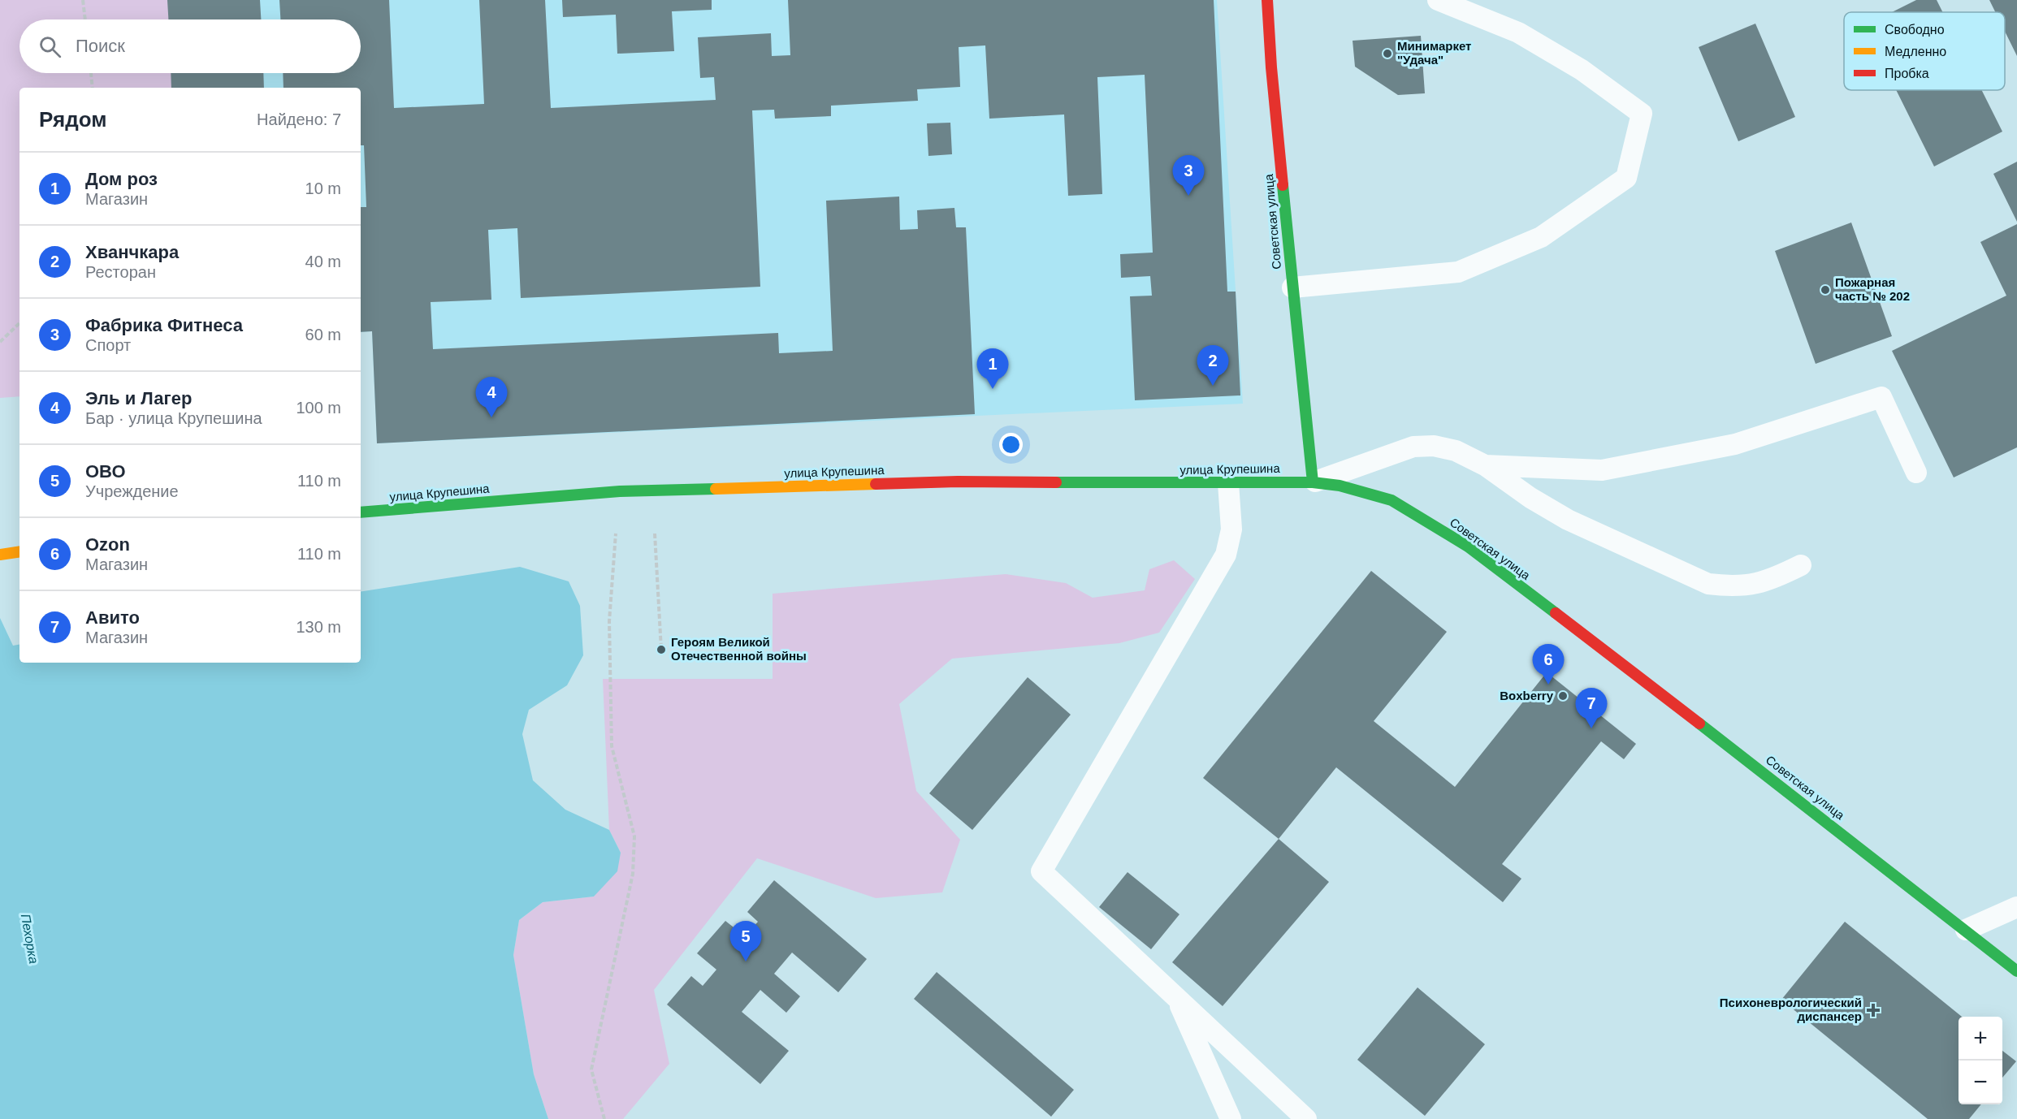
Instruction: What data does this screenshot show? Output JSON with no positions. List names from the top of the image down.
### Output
{
  "streets": {
    "main road": ["Советская улица", "улица Крупешина"]
  },
  "crossings": [
    ["Советская улица", "улица Крупешина"]
  ],
  "water": ["Пехорка"],
  "places": {
    "other": [
      "Минимаркет \"Удача\"",
      "Пожарная часть № 202",
      "Героям Великой Отечественной войны",
      "Boxberry"
    ],
    "health": ["Психоневрологический диспансер"]
  },
  "legend": ["Свободно", "Медленно", "Пробка"],
  "page": {
    "search": "Поиск",
    "heading": ["Рядом", "Найдено: 7"],
    "list": [
      {
        "mark": "1",
        "name": "Дом роз",
        "note": "Магазин",
        "value": "10 m"
      },
      {
        "mark": "2",
        "name": "Хванчкара",
        "note": "Ресторан",
        "value": "40 m"
      },
      {
        "mark": "3",
        "name": "Фабрика Фитнеса",
        "note": "Спорт",
        "value": "60 m"
      },
      {
        "mark": "4",
        "name": "Эль и Лагер",
        "note": "Бар · улица Крупешина",
        "value": "100 m"
      },
      {
        "mark": "5",
        "name": "ОВО",
        "note": "Учреждение",
        "value": "110 m"
      },
      {
        "mark": "6",
        "name": "Ozon",
        "note": "Магазин",
        "value": "110 m"
      },
      {
        "mark": "7",
        "name": "Авито",
        "note": "Магазин",
        "value": "130 m"
      }
    ],
    "pins": [
      "3",
      "2",
      "1",
      "4",
      "6",
      "7",
      "5"
    ],
    "map_buttons": ["+", "−"]
  }
}
